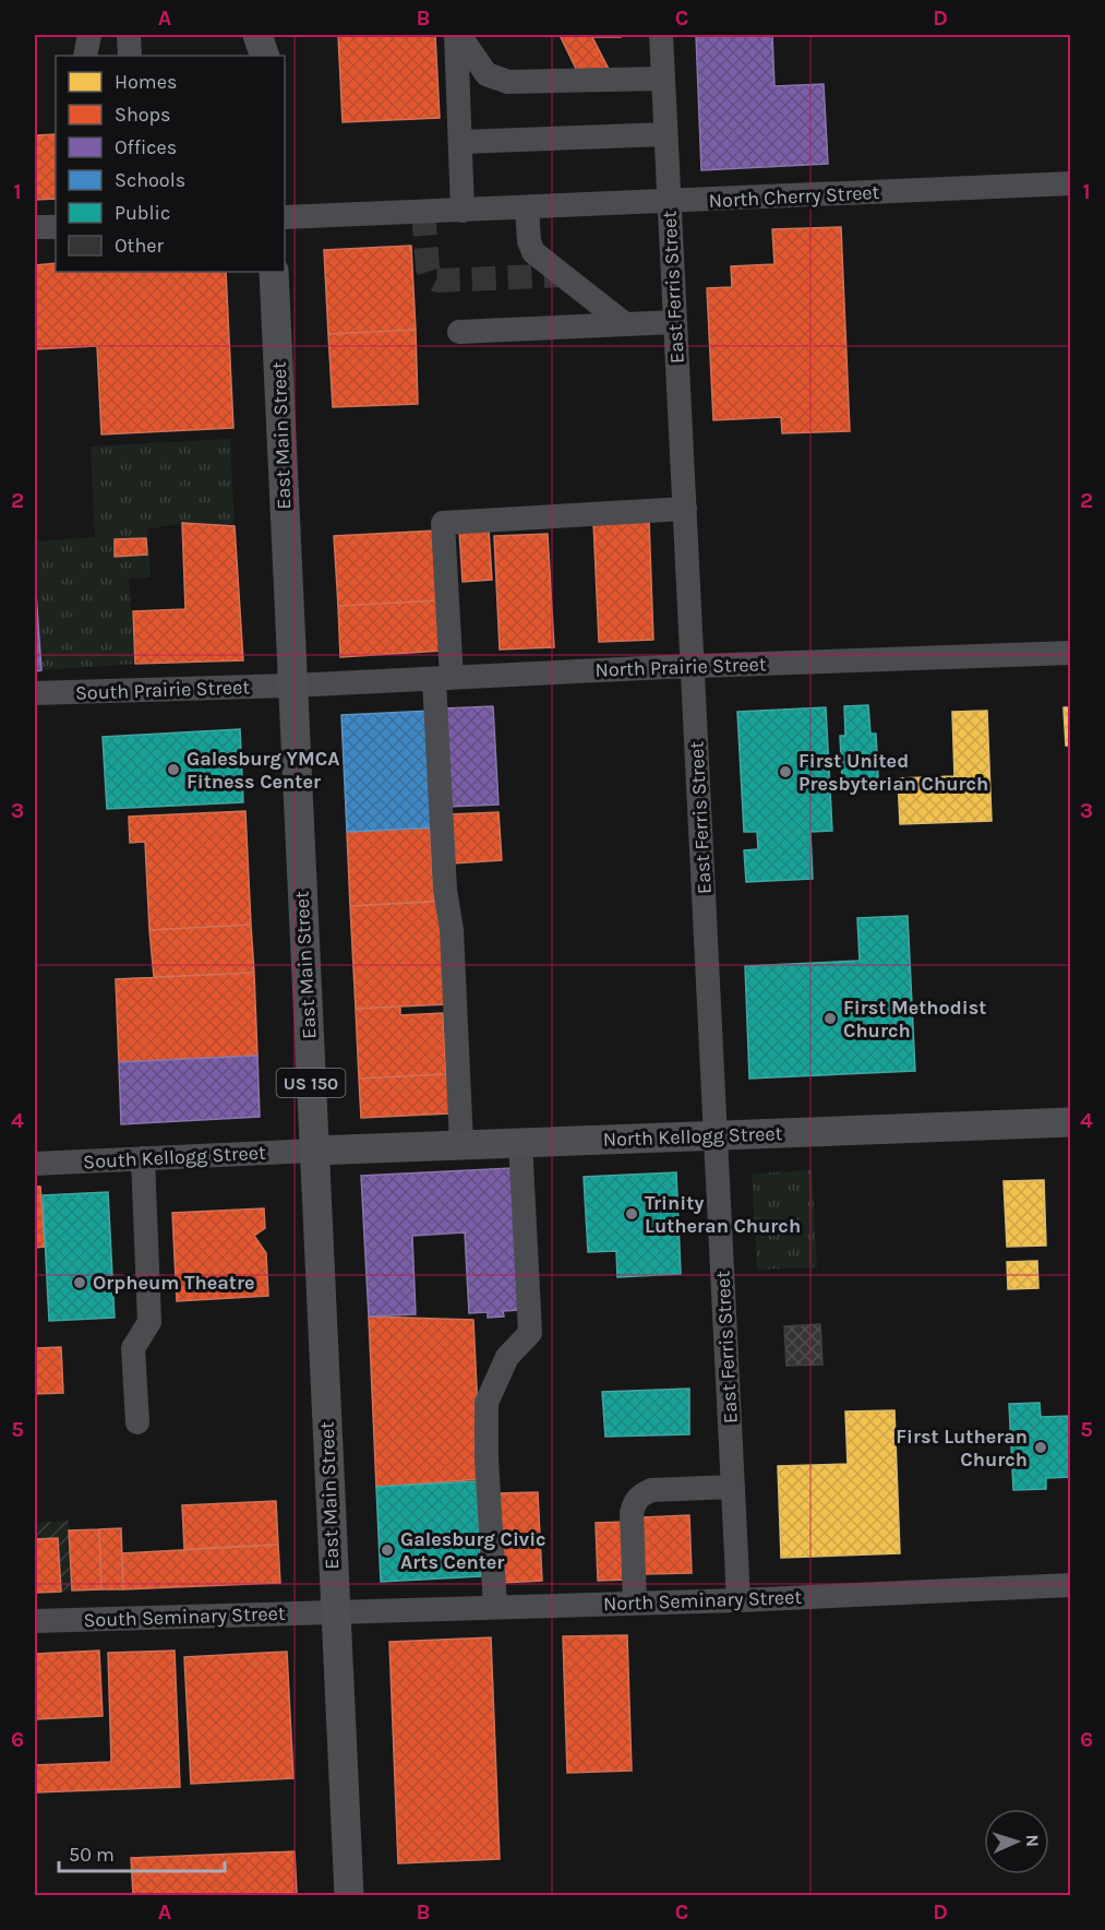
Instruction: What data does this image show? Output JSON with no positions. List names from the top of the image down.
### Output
{
  "streets": {
    "main road": ["East Main Street", "US 150", "North Kellogg Street"],
    "street": [
      "North Cherry Street",
      "East Ferris Street",
      "North Prairie Street",
      "South Prairie Street",
      "South Kellogg Street",
      "North Seminary Street",
      "South Seminary Street"
    ]
  },
  "crossings": [
    ["North Cherry Street", "East Ferris Street"],
    ["East Ferris Street", "North Prairie Street"],
    ["East Ferris Street", "North Kellogg Street"],
    ["East Ferris Street", "North Seminary Street"],
    ["East Main Street", "North Prairie Street"],
    ["East Main Street", "South Prairie Street"],
    ["East Main Street", "North Kellogg Street"],
    ["East Main Street", "South Kellogg Street"],
    ["East Main Street", "North Seminary Street"],
    ["East Main Street", "South Seminary Street"],
    ["North Prairie Street", "South Prairie Street"],
    ["North Kellogg Street", "South Kellogg Street"],
    ["North Seminary Street", "South Seminary Street"]
  ],
  "places": [
    "Galesburg YMCA Fitness Center",
    "First United Presbyterian Church",
    "First Methodist Church",
    "Trinity Lutheran Church",
    "Orpheum Theatre",
    "First Lutheran Church",
    "Galesburg Civic Arts Center"
  ],
  "legend": [
    "Homes",
    "Shops",
    "Offices",
    "Schools",
    "Public",
    "Other"
  ],
  "scale_bar": "50 m",
  "north": "right",
  "grid": {
    "columns": [
      "A",
      "B",
      "C",
      "D"
    ],
    "rows": [
      "1",
      "2",
      "3",
      "4",
      "5",
      "6"
    ]
  }
}
